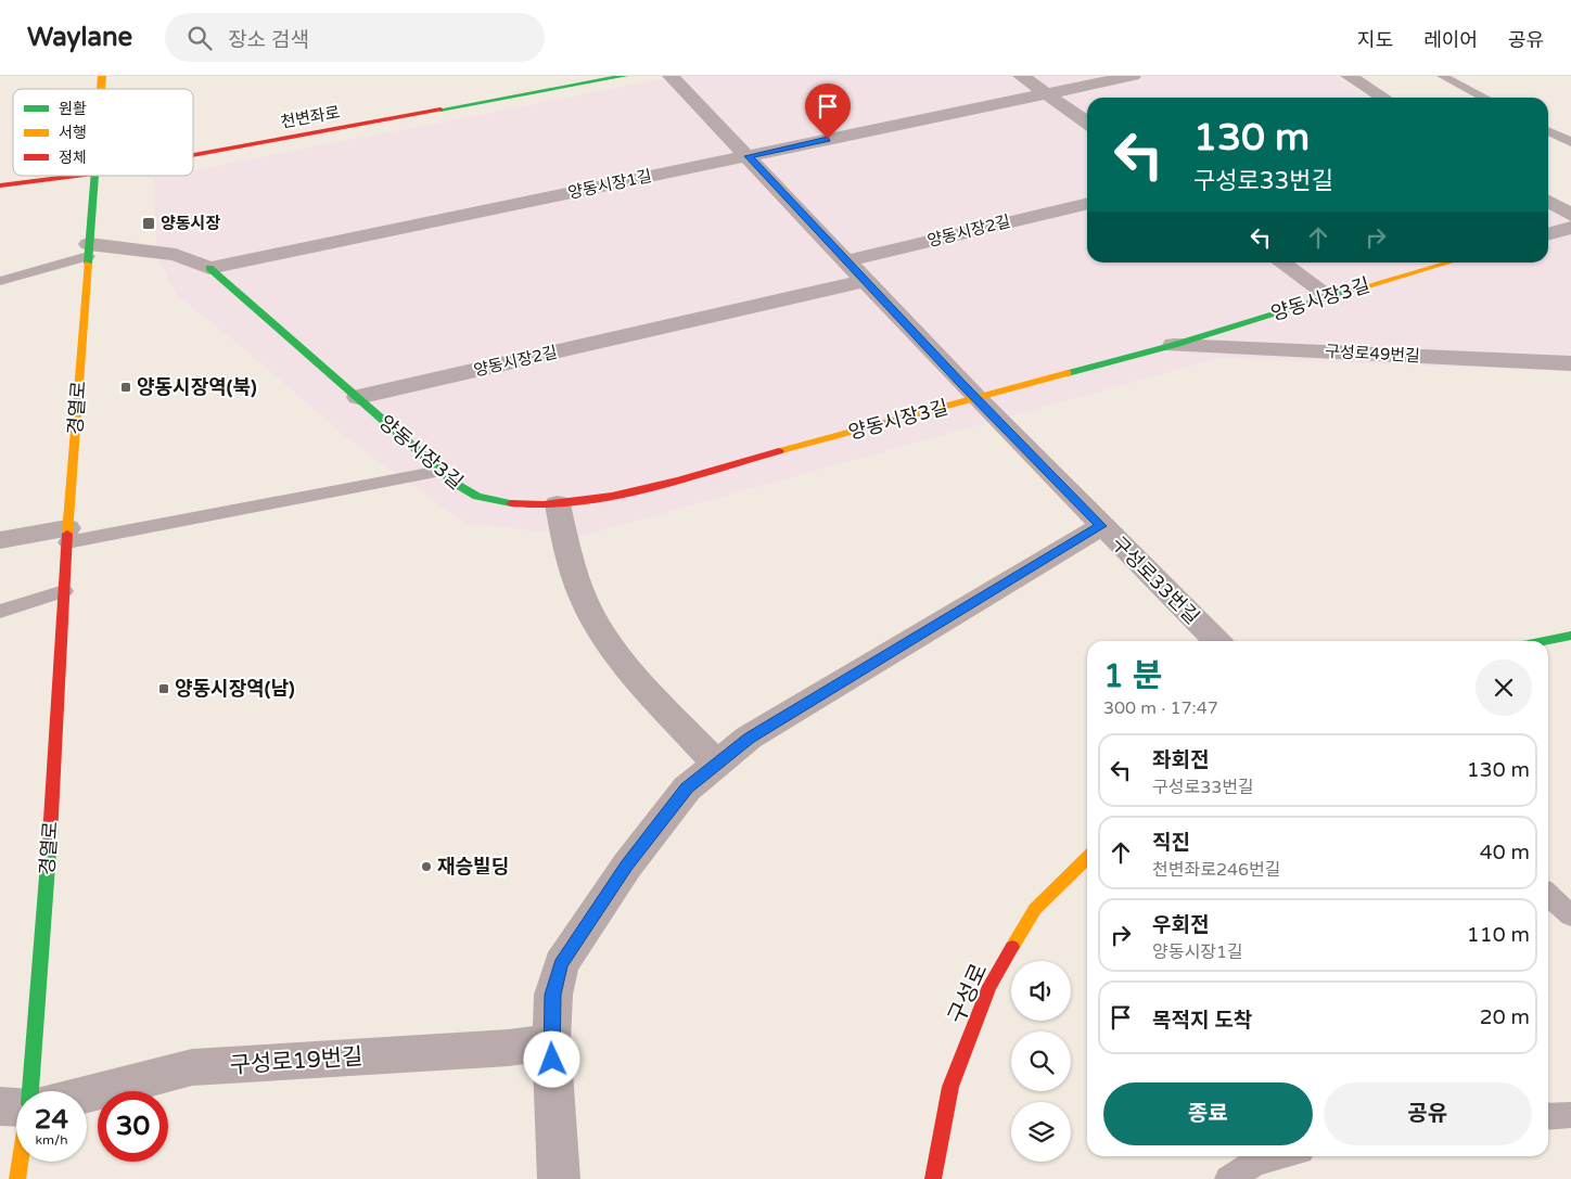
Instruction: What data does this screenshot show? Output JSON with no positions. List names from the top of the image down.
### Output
{
  "streets": {
    "street": [
      "천변좌로",
      "양동시장1길",
      "양동시장2길",
      "양동시장3길",
      "구성로49번길",
      "경열로",
      "구성로33번길",
      "구성로",
      "구성로19번길"
    ]
  },
  "crossings": [
    ["양동시장1길", "구성로33번길"],
    ["양동시장2길", "양동시장3길"],
    ["양동시장2길", "구성로33번길"],
    ["양동시장3길", "구성로49번길"],
    ["양동시장3길", "구성로33번길"]
  ],
  "places": {
    "transit": ["양동시장", "양동시장역(북)", "양동시장역(남)"],
    "other": ["재승빌딩"]
  },
  "legend": ["원활", "서행", "정체"],
  "page": {
    "header": "Waylane",
    "search": "장소 검색",
    "nav": ["지도", "레이어", "공유"],
    "turn": ["130 m", "구성로33번길"],
    "heading": ["1 분", "300 m · 17:47"],
    "list": [
      {
        "name": "좌회전",
        "note": "구성로33번길",
        "value": "130 m"
      },
      {
        "name": "직진",
        "note": "천변좌로246번길",
        "value": "40 m"
      },
      {
        "name": "우회전",
        "note": "양동시장1길",
        "value": "110 m"
      },
      {
        "name": "목적지 도착",
        "value": "20 m"
      }
    ],
    "buttons": ["종료", "공유"],
    "speed": "24 km/h",
    "limit": "30"
  }
}
